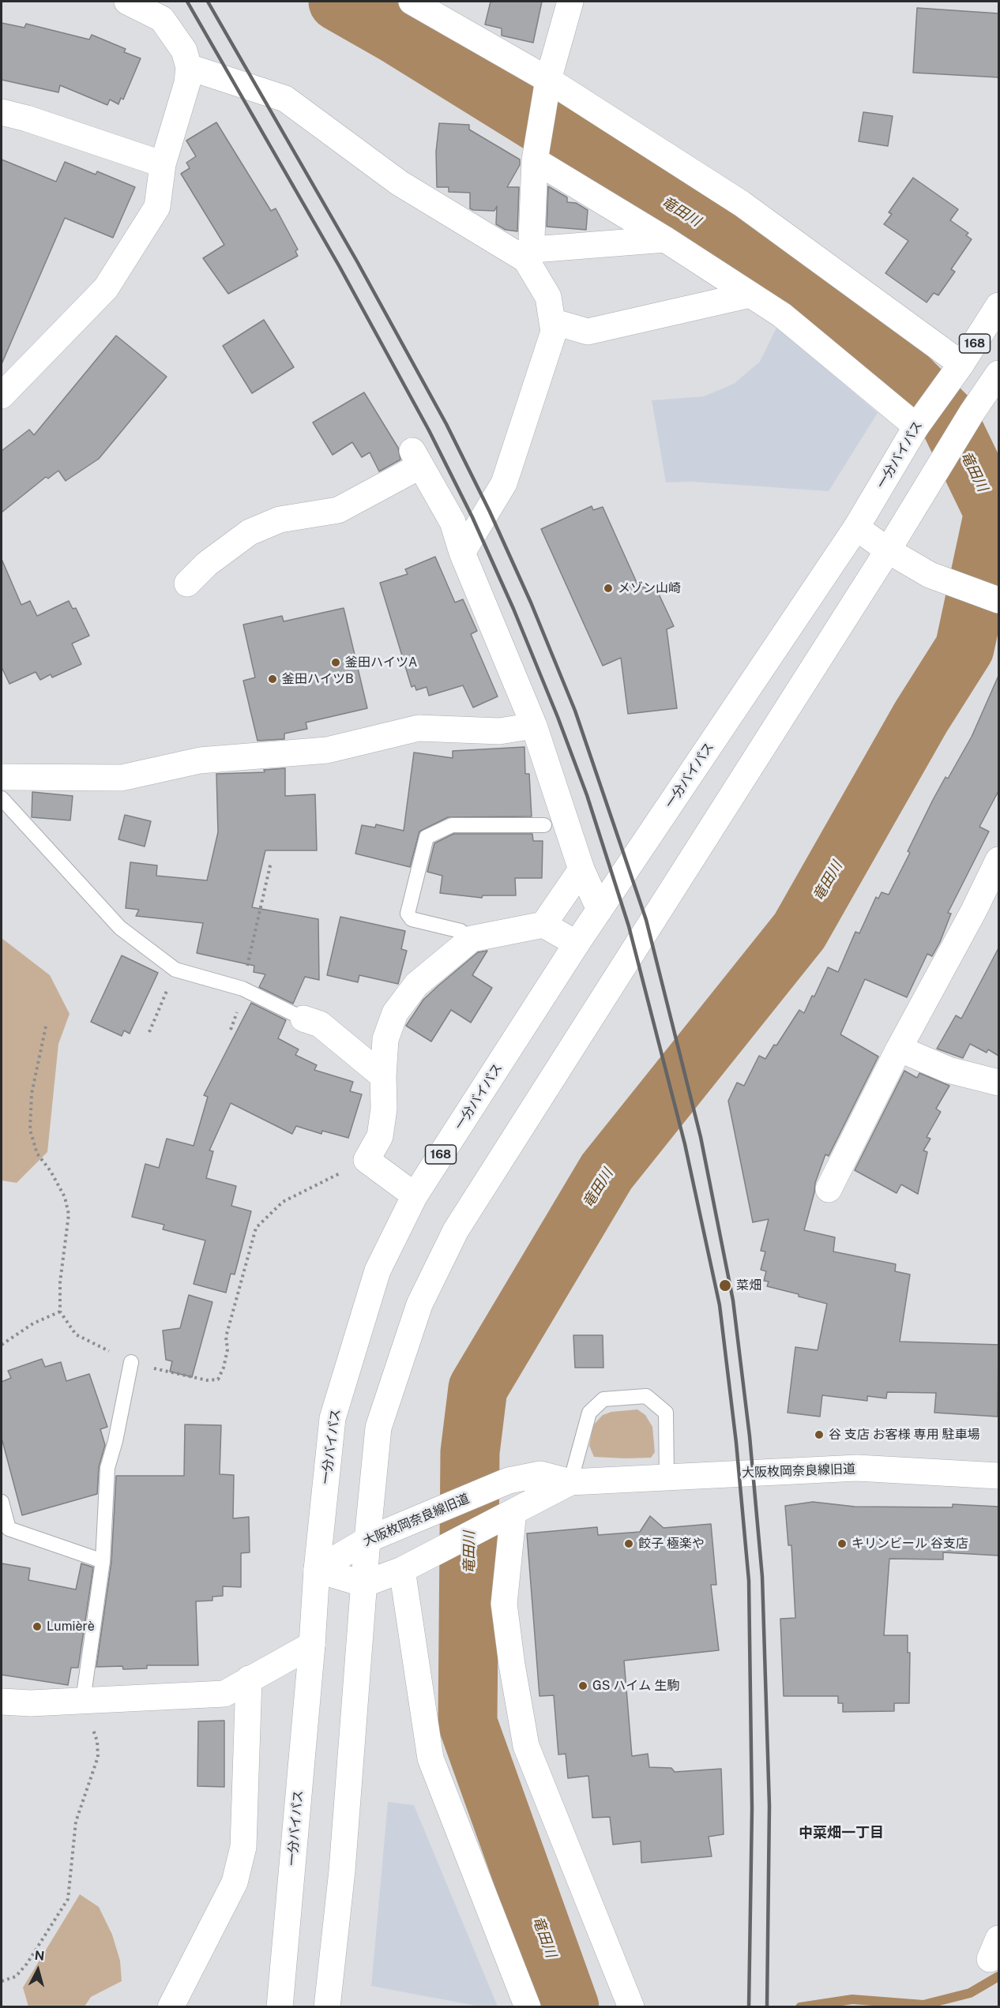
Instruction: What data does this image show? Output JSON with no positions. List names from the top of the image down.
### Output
{
  "streets": {
    "main road": ["168", "一分バイパス", "大阪枚岡奈良線旧道"]
  },
  "crossings": [
    ["一分バイパス", "大阪枚岡奈良線旧道"]
  ],
  "districts": ["中菜畑一丁目"],
  "water": ["竜田川"],
  "places": [
    "メゾン山崎",
    "釜田ハイツA",
    "釜田ハイツB",
    "菜畑",
    "谷 支店 お客様 専用 駐車場",
    "餃子 極楽や",
    "キリンビール 谷支店",
    "Lumièrè",
    "GS ハイム 生駒"
  ],
  "north": "top"
}
